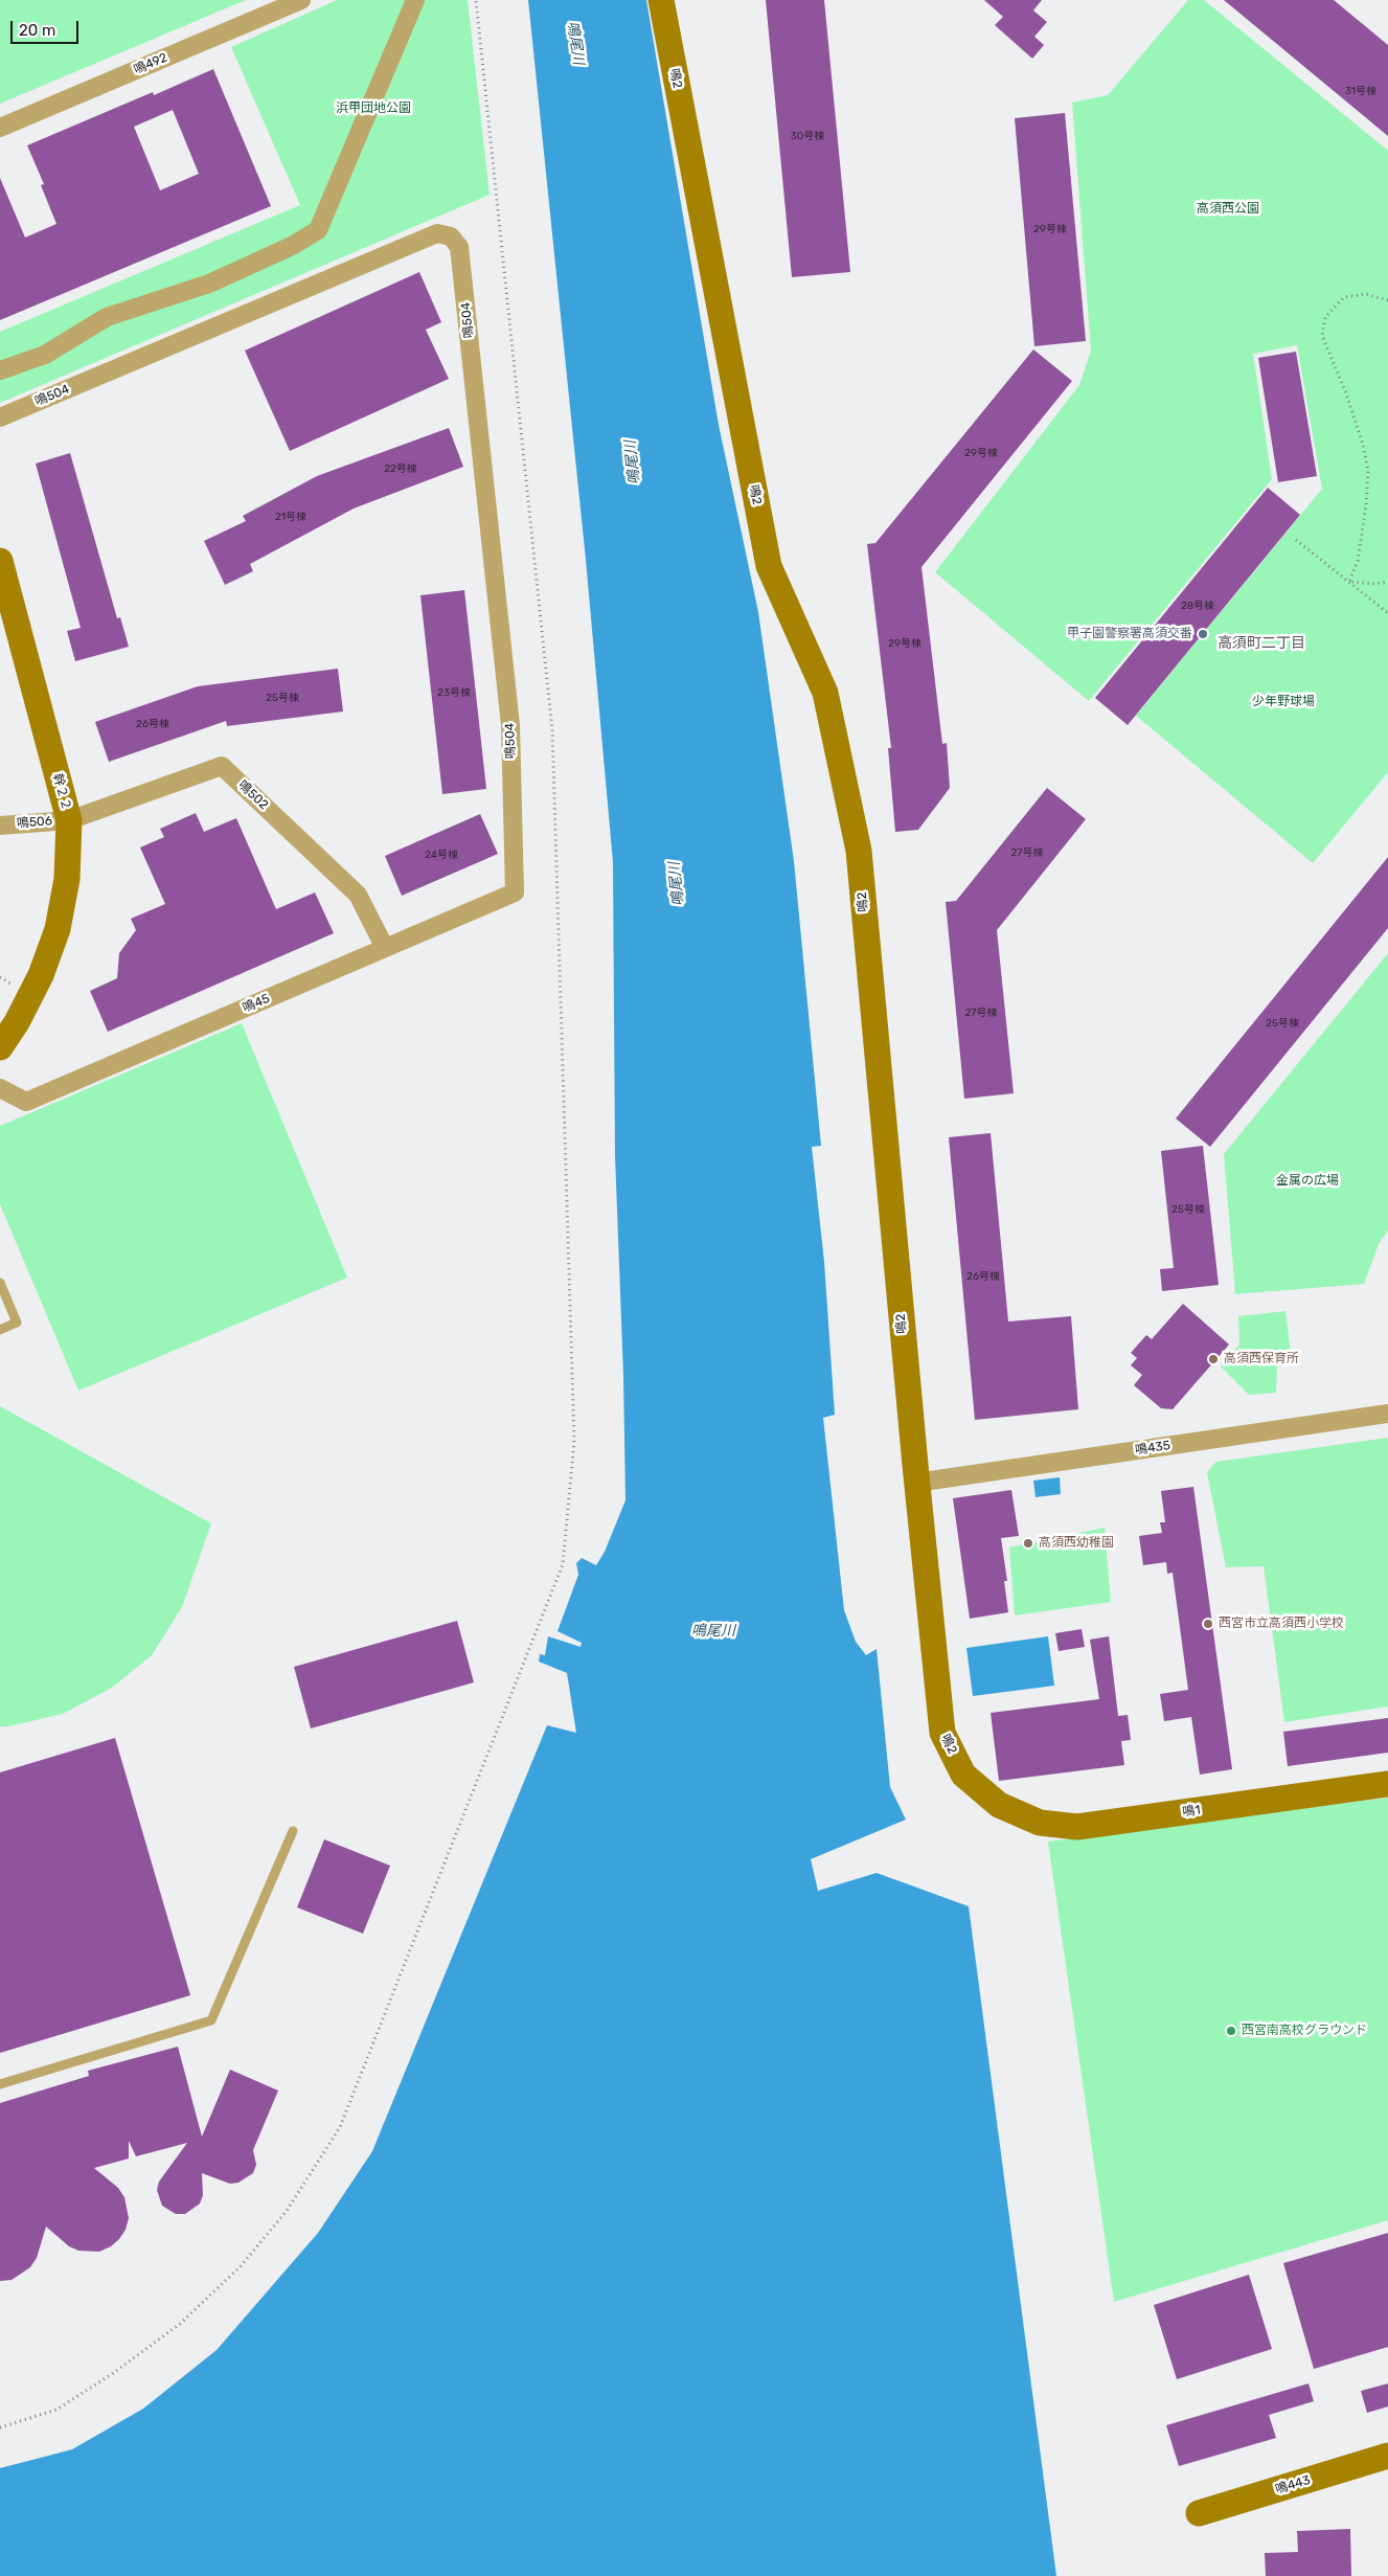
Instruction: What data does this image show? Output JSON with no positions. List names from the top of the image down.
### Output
{
  "streets": {
    "street": [
      "鳴492",
      "鳴2",
      "鳴504",
      "幹２２",
      "鳴502",
      "鳴506",
      "鳴45",
      "鳴435",
      "鳴1",
      "鳴443"
    ]
  },
  "crossings": [
    ["鳴2", "鳴435"],
    ["鳴2", "鳴1"],
    ["鳴504", "鳴45"],
    ["幹２２", "鳴502"],
    ["幹２２", "鳴506"],
    ["鳴502", "鳴506"],
    ["鳴502", "鳴45"]
  ],
  "districts": ["高須町二丁目"],
  "water": ["鳴尾川"],
  "parks": [
    "浜甲団地公園",
    "高須西公園",
    "少年野球場",
    "金属の広場"
  ],
  "places": [
    "甲子園警察署高須交番",
    "高須西保育所",
    "高須西幼稚園",
    "西宮市立高須西小学校",
    "西宮南高校グラウンド"
  ],
  "house_numbers": [
    "31号棟",
    "30号棟",
    "29号棟",
    "29号棟",
    "22号棟",
    "21号棟",
    "28号棟",
    "29号棟",
    "23号棟",
    "25号棟",
    "26号棟",
    "27号棟",
    "24号棟",
    "27号棟",
    "25号棟",
    "25号棟",
    "26号棟"
  ],
  "scale_bar": "20 m"
}
